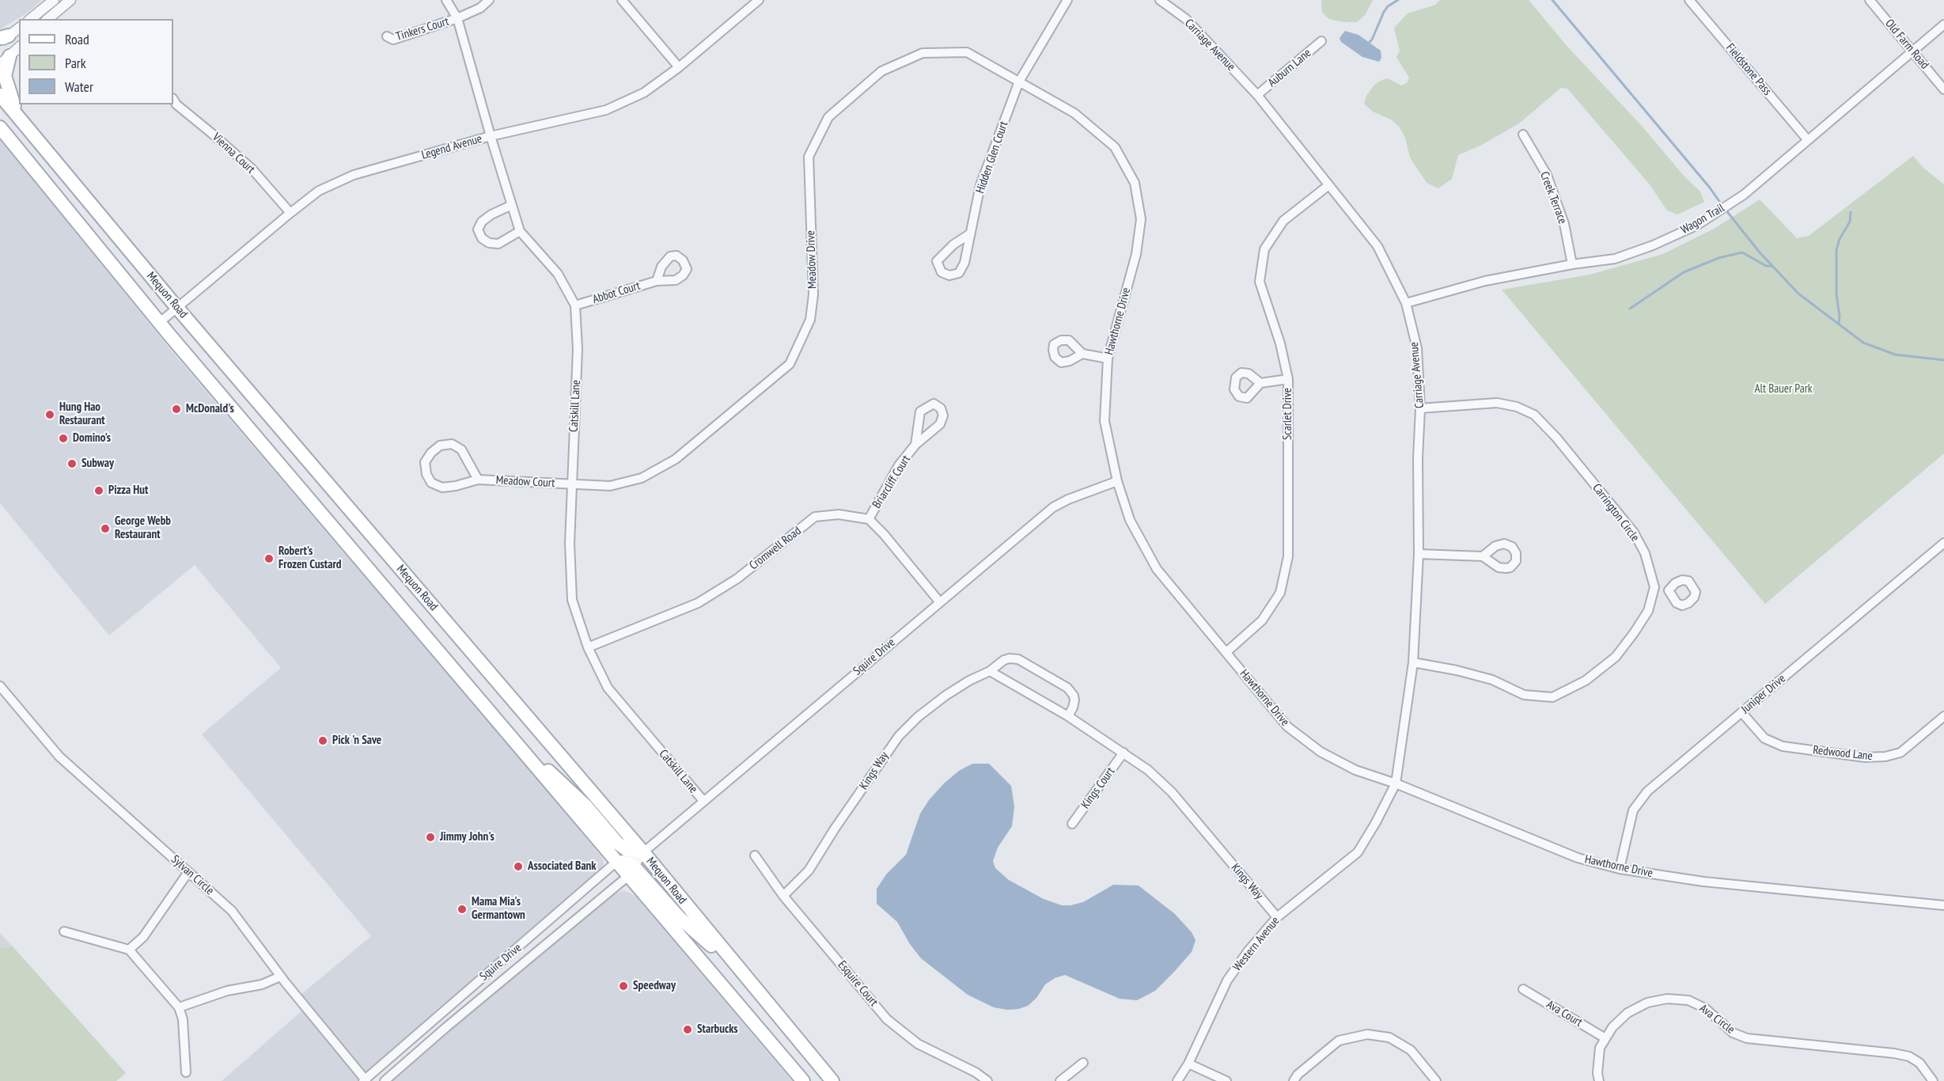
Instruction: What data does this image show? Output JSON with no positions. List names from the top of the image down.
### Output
{
  "streets": {
    "main road": ["Mequon Road"],
    "street": [
      "Tinkers Court",
      "Old Farm Road",
      "Carriage Avenue",
      "Auburn Lane",
      "Fieldstone Pass",
      "Legend Avenue",
      "Vienna Court",
      "Hidden Glen Court",
      "Creek Terrace",
      "Wagon Trail",
      "Meadow Drive",
      "Abbot Court",
      "Hawthorne Drive",
      "Catskill Lane",
      "Scarlet Drive",
      "Meadow Court",
      "Briarcliff Court",
      "Carrington Circle",
      "Cromwell Road",
      "Squire Drive",
      "Juniper Drive",
      "Redwood Lane",
      "Kings Way",
      "Kings Court",
      "Sylvan Circle",
      "Western Avenue",
      "Esquire Court",
      "Ava Court",
      "Ava Circle"
    ]
  },
  "crossings": [
    ["Tinkers Court", "Catskill Lane"],
    ["Old Farm Road", "Wagon Trail"],
    ["Carriage Avenue", "Auburn Lane"],
    ["Carriage Avenue", "Wagon Trail"],
    ["Carriage Avenue", "Hawthorne Drive"],
    ["Carriage Avenue", "Scarlet Drive"],
    ["Carriage Avenue", "Carrington Circle"],
    ["Carriage Avenue", "Western Avenue"],
    ["Fieldstone Pass", "Wagon Trail"],
    ["Legend Avenue", "Vienna Court"],
    ["Legend Avenue", "Mequon Road"],
    ["Legend Avenue", "Catskill Lane"],
    ["Hidden Glen Court", "Meadow Drive"],
    ["Hidden Glen Court", "Hawthorne Drive"],
    ["Creek Terrace", "Wagon Trail"],
    ["Meadow Drive", "Hawthorne Drive"],
    ["Meadow Drive", "Catskill Lane"],
    ["Meadow Drive", "Meadow Court"],
    ["Abbot Court", "Catskill Lane"],
    ["Mequon Road", "Squire Drive"],
    ["Hawthorne Drive", "Scarlet Drive"],
    ["Hawthorne Drive", "Squire Drive"],
    ["Hawthorne Drive", "Juniper Drive"],
    ["Hawthorne Drive", "Western Avenue"],
    ["Catskill Lane", "Meadow Court"],
    ["Catskill Lane", "Cromwell Road"],
    ["Catskill Lane", "Squire Drive"],
    ["Briarcliff Court", "Cromwell Road"],
    ["Squire Drive", "Sylvan Circle"],
    ["Juniper Drive", "Redwood Lane"],
    ["Kings Way", "Kings Court"],
    ["Kings Way", "Western Avenue"],
    ["Kings Way", "Esquire Court"],
    ["Ava Court", "Ava Circle"]
  ],
  "parks": ["Alt Bauer Park"],
  "places": [
    "McDonald's",
    "Hung Hao Restaurant",
    "Domino's",
    "Subway",
    "Pizza Hut",
    "George Webb Restaurant",
    "Robert's Frozen Custard",
    "Pick 'n Save",
    "Jimmy John's",
    "Associated Bank",
    "Mama Mia's Germantown",
    "Speedway",
    "Starbucks"
  ],
  "legend": ["Road", "Park", "Water"]
}
